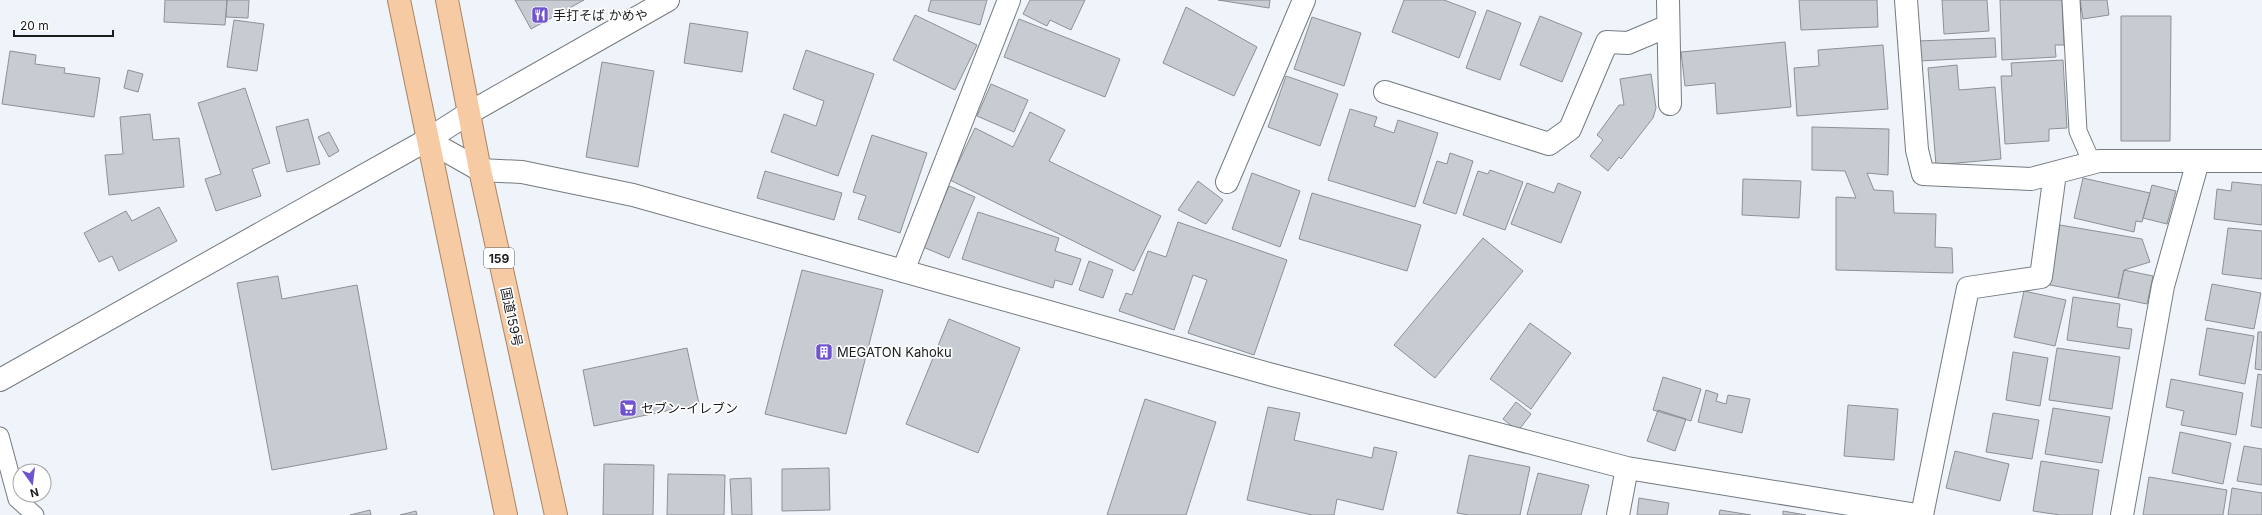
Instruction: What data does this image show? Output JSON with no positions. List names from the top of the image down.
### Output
{
  "streets": {
    "highway": ["159", "国道159号"]
  },
  "places": {
    "restaurant": ["手打そば かめや"],
    "building": ["MEGATON Kahoku"],
    "supermarket": ["セブン-イレブン"]
  },
  "scale_bar": "20 m",
  "north": "bottom"
}
